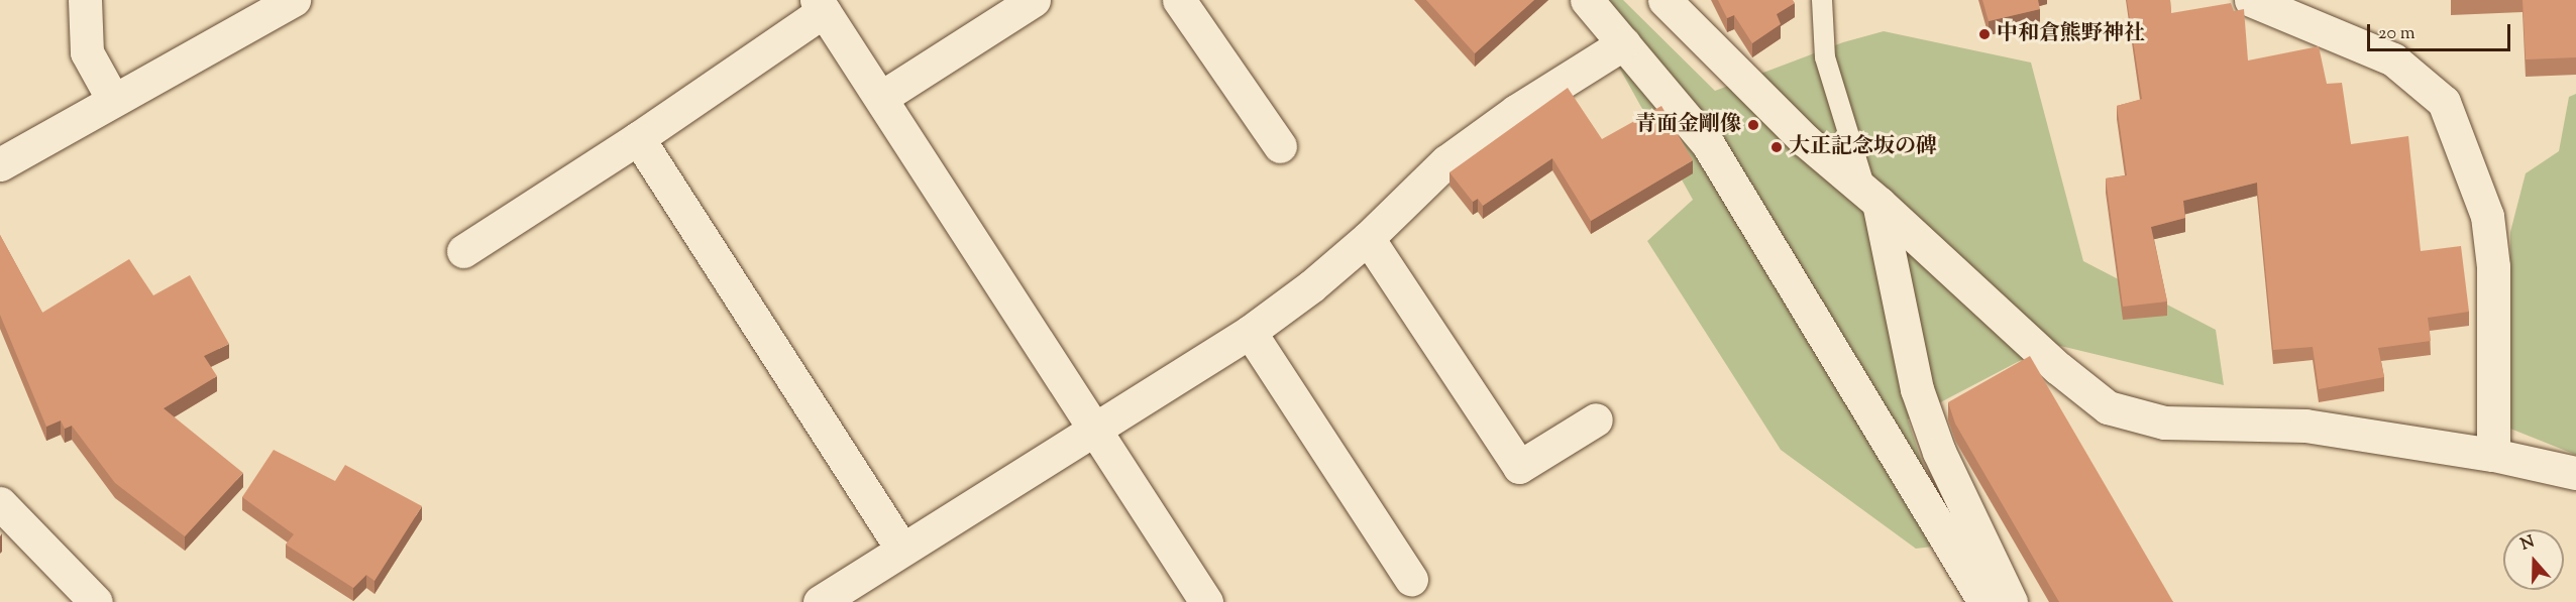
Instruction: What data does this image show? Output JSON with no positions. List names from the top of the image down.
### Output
{
  "places": ["中和倉熊野神社", "青面金剛像", "大正記念坂の碑"],
  "scale_bar": "20 m",
  "north": "top"
}
